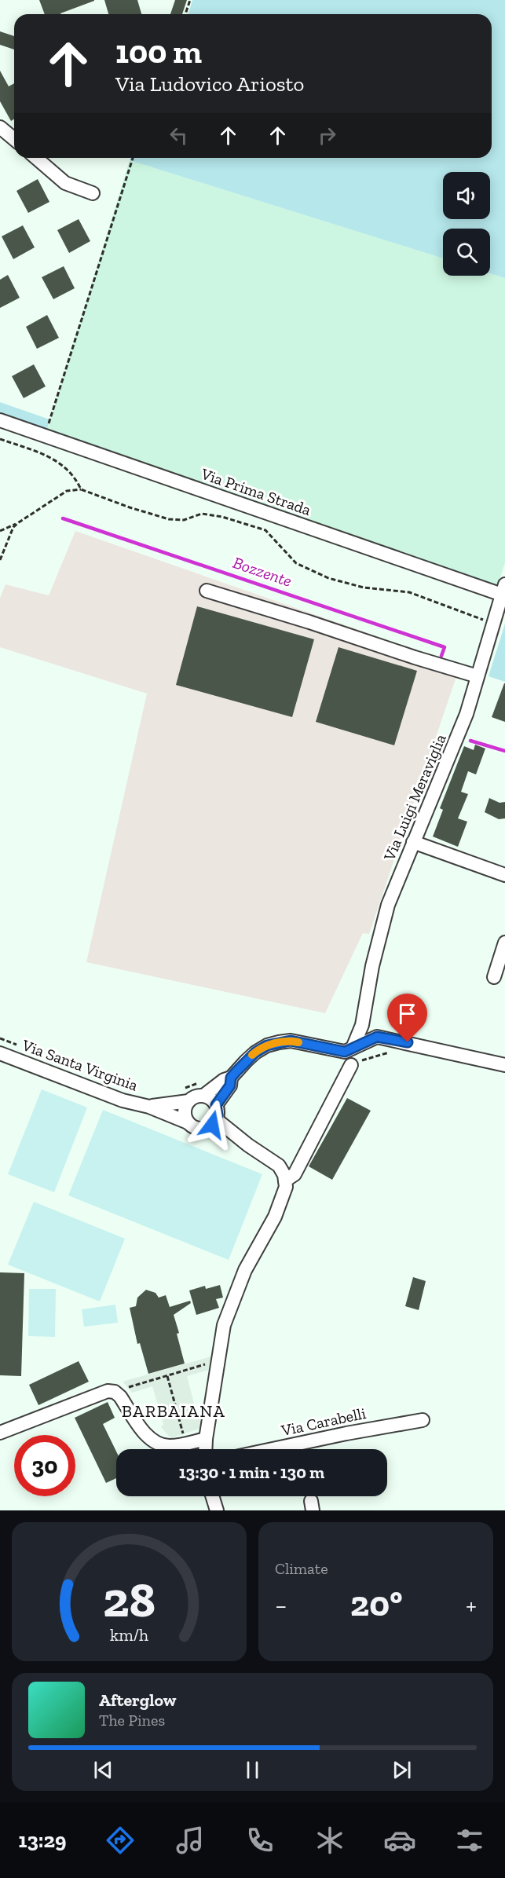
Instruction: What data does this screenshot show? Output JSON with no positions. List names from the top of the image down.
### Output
{
  "streets": {
    "street": [
      "Via Prima Strada",
      "Via Luigi Meraviglia",
      "Via Santa Virginia",
      "Via Carabelli"
    ]
  },
  "crossings": [
    ["Via Prima Strada", "Via Luigi Meraviglia"]
  ],
  "districts": ["BARBAIANA"],
  "water": ["Bozzente"],
  "page": {
    "turn": ["100 m", "Via Ludovico Ariosto"],
    "limit": "30",
    "trip": "13:30 · 1 min · 130 m",
    "tile": "Climate",
    "heat": ["−", "20°", "+"],
    "song": ["Afterglow", "The Pines"],
    "tabs": "13:29",
    "gauge": ["28", "km/h"]
  }
}
